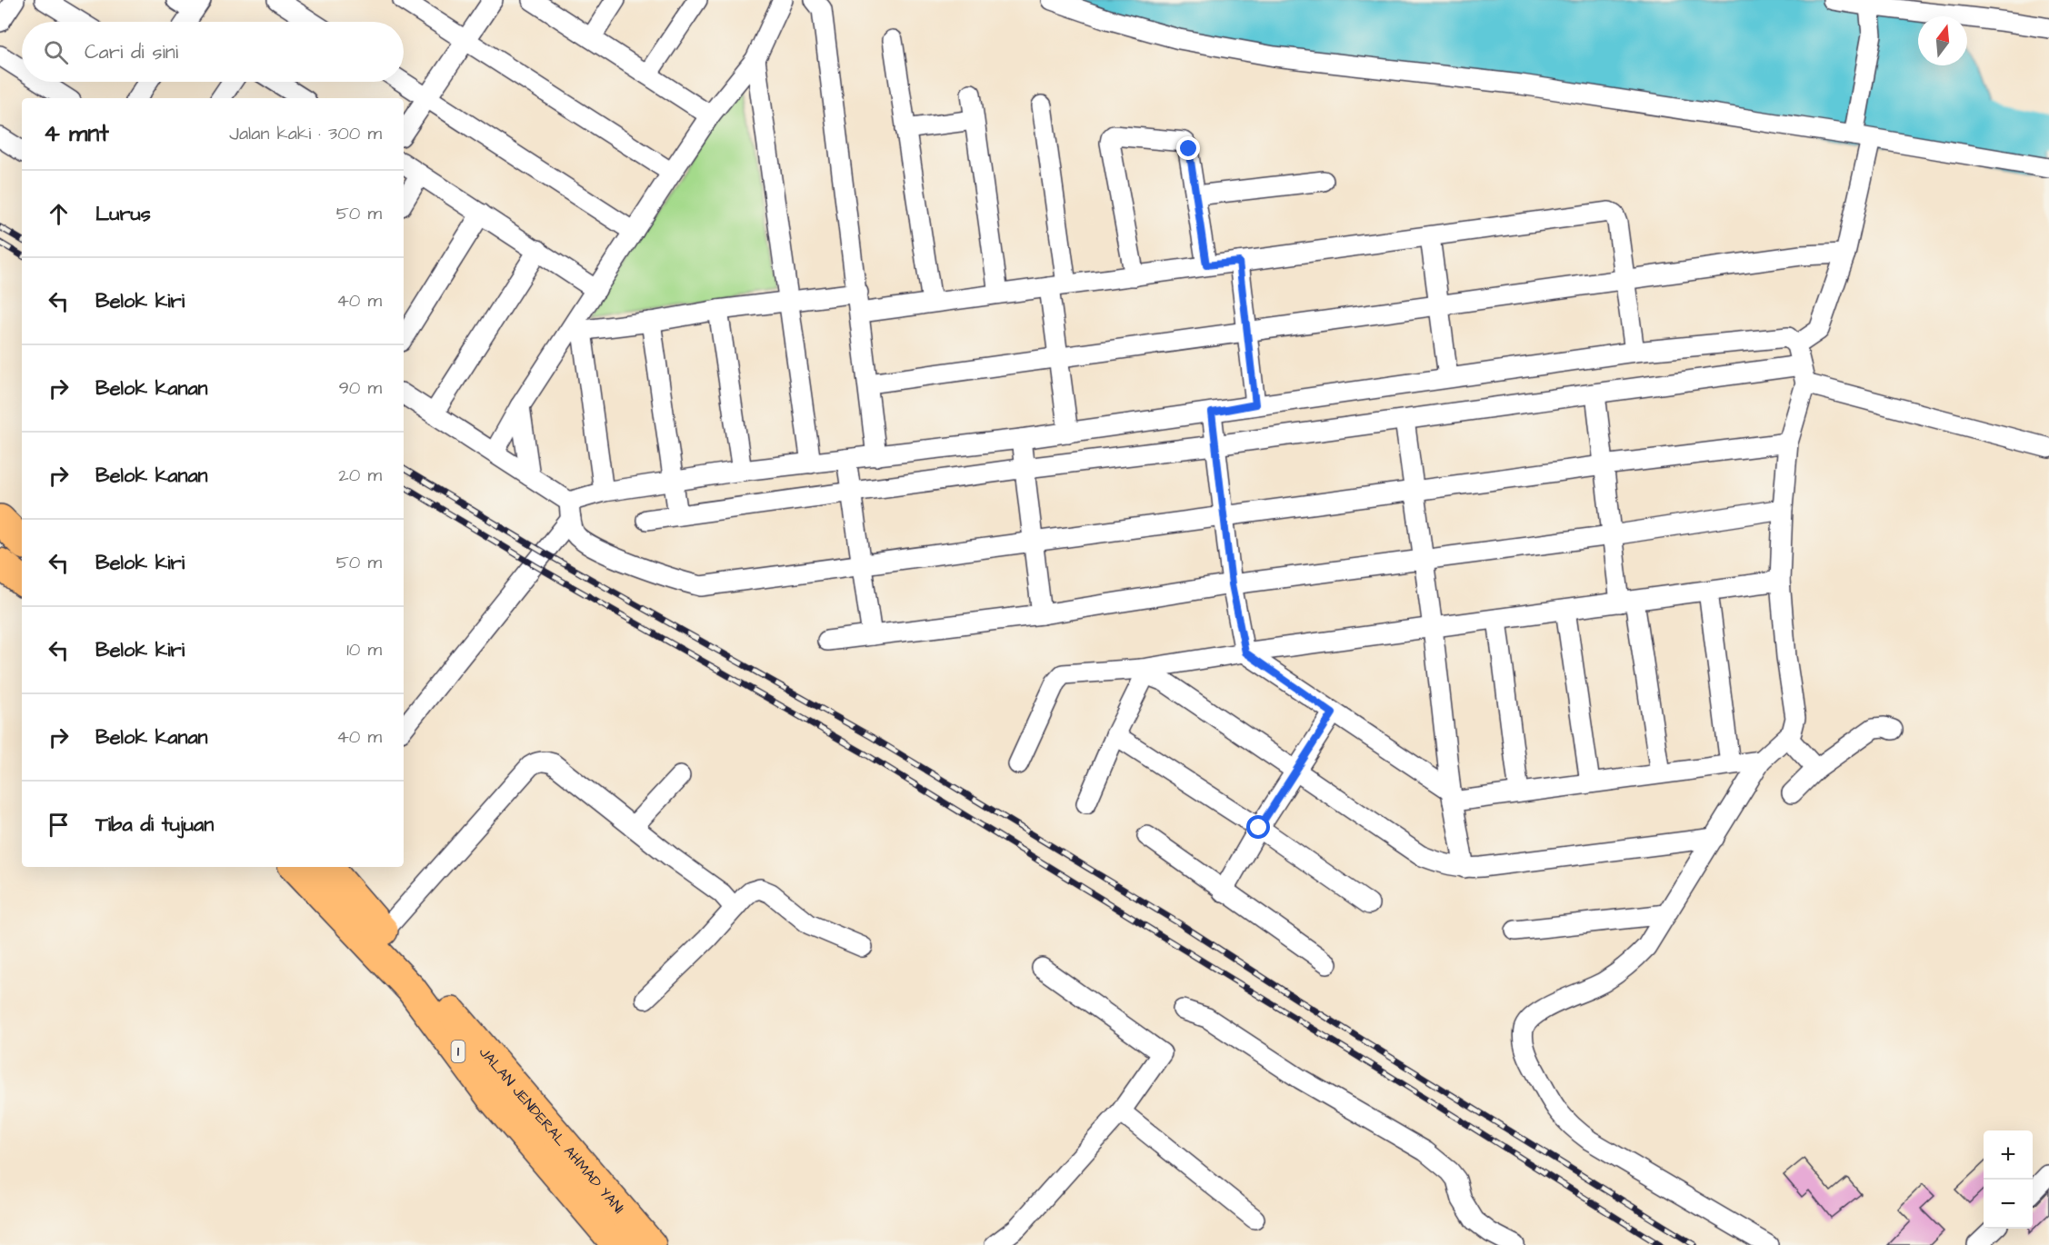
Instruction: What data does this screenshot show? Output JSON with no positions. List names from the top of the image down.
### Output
{
  "streets": {
    "highway": ["1", "JALAN JENDERAL AHMAD YANI"]
  },
  "north": "top",
  "page": {
    "search": "Cari di sini",
    "heading": ["4 mnt", "Jalan kaki · 300 m"],
    "list": [
      ["Lurus", "50 m"],
      ["Belok kiri", "40 m"],
      ["Belok kanan", "90 m"],
      ["Belok kanan", "20 m"],
      ["Belok kiri", "50 m"],
      ["Belok kiri", "10 m"],
      ["Belok kanan", "40 m"],
      "Tiba di tujuan"
    ],
    "map_buttons": ["+", "−"]
  }
}
